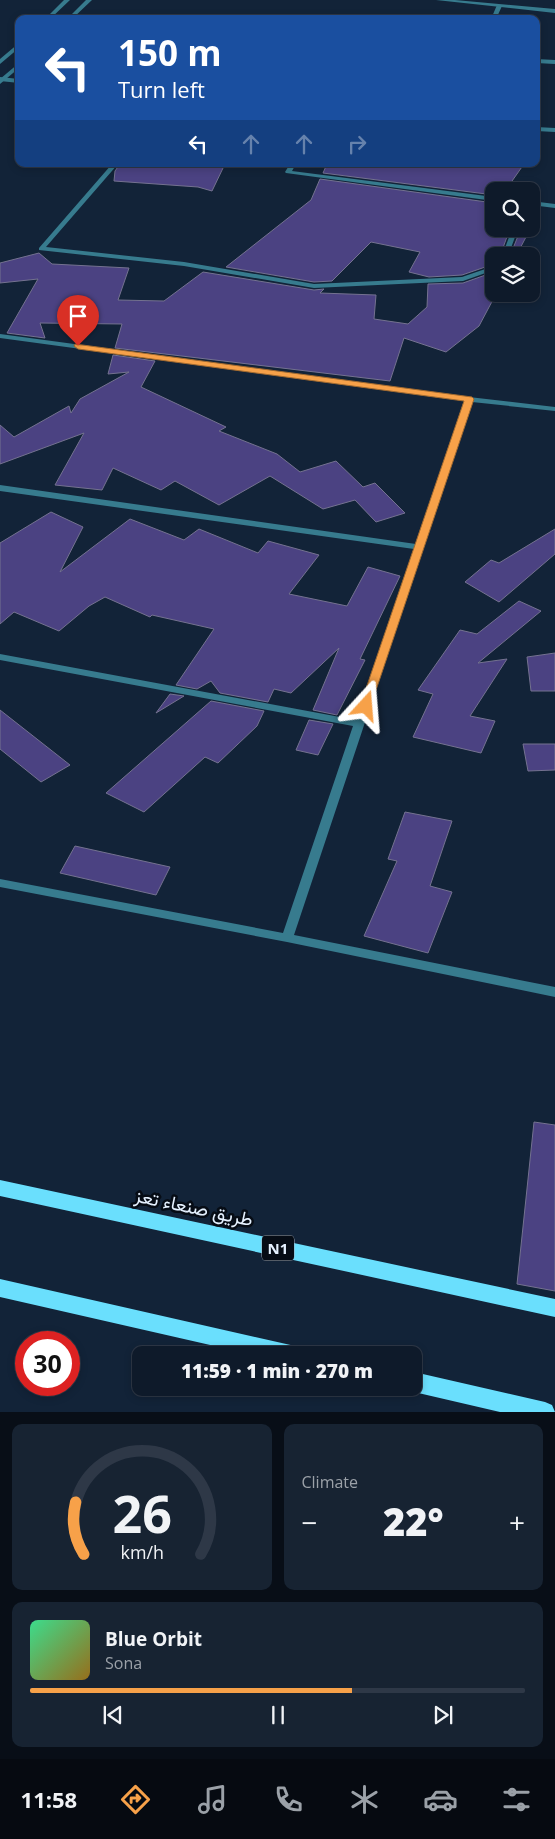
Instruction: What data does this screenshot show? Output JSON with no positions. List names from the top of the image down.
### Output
{
  "streets": {
    "highway": ["طريق صنعاء تعز", "N1"]
  },
  "page": {
    "turn": ["150 m", "Turn left"],
    "limit": "30",
    "trip": "11:59 · 1 min · 270 m",
    "tile": "Climate",
    "heat": ["−", "22°", "+"],
    "song": ["Blue Orbit", "Sona"],
    "tabs": "11:58",
    "gauge": ["26", "km/h"]
  }
}
